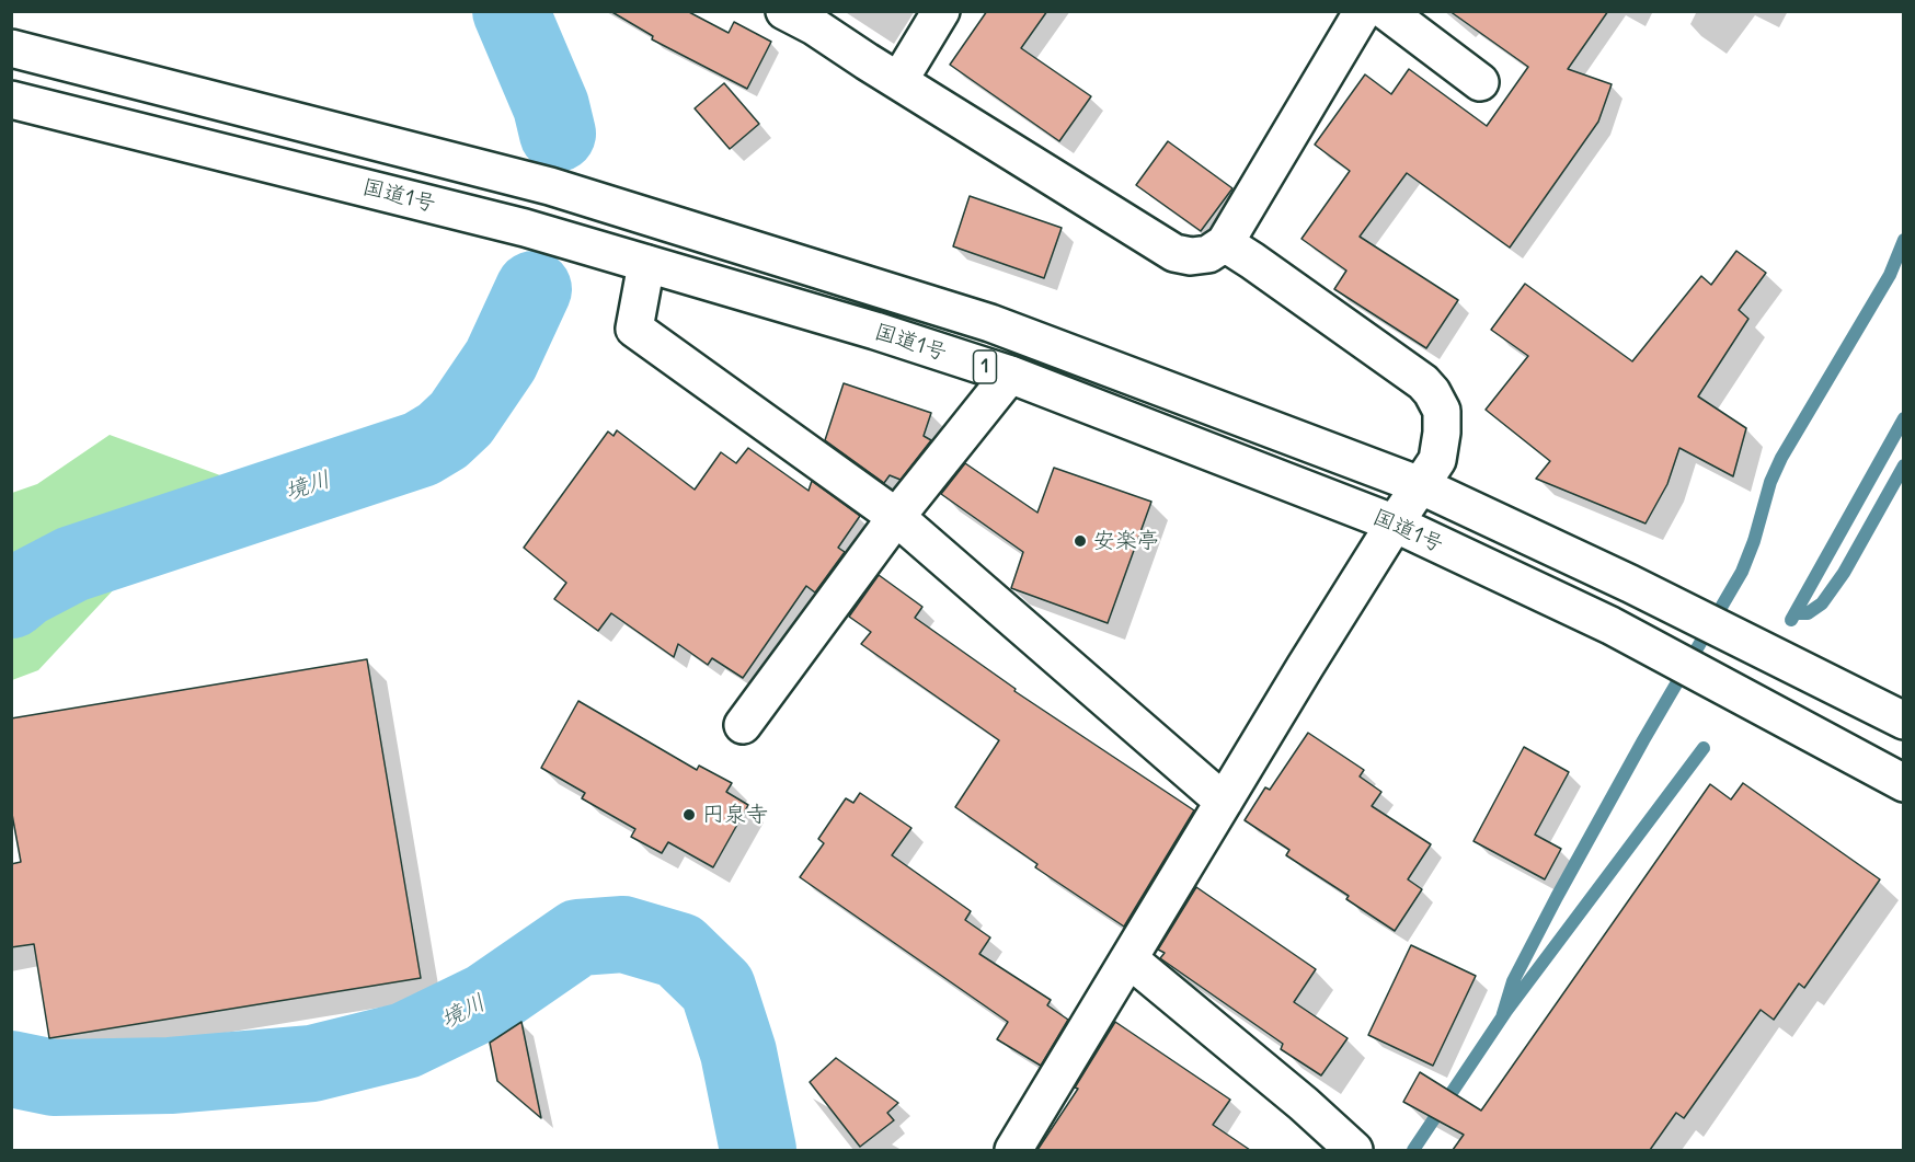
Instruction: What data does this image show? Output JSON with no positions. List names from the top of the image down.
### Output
{
  "streets": {
    "main road": ["国道1号", "1"]
  },
  "water": ["境川"],
  "places": ["安楽亭", "円泉寺"]
}
